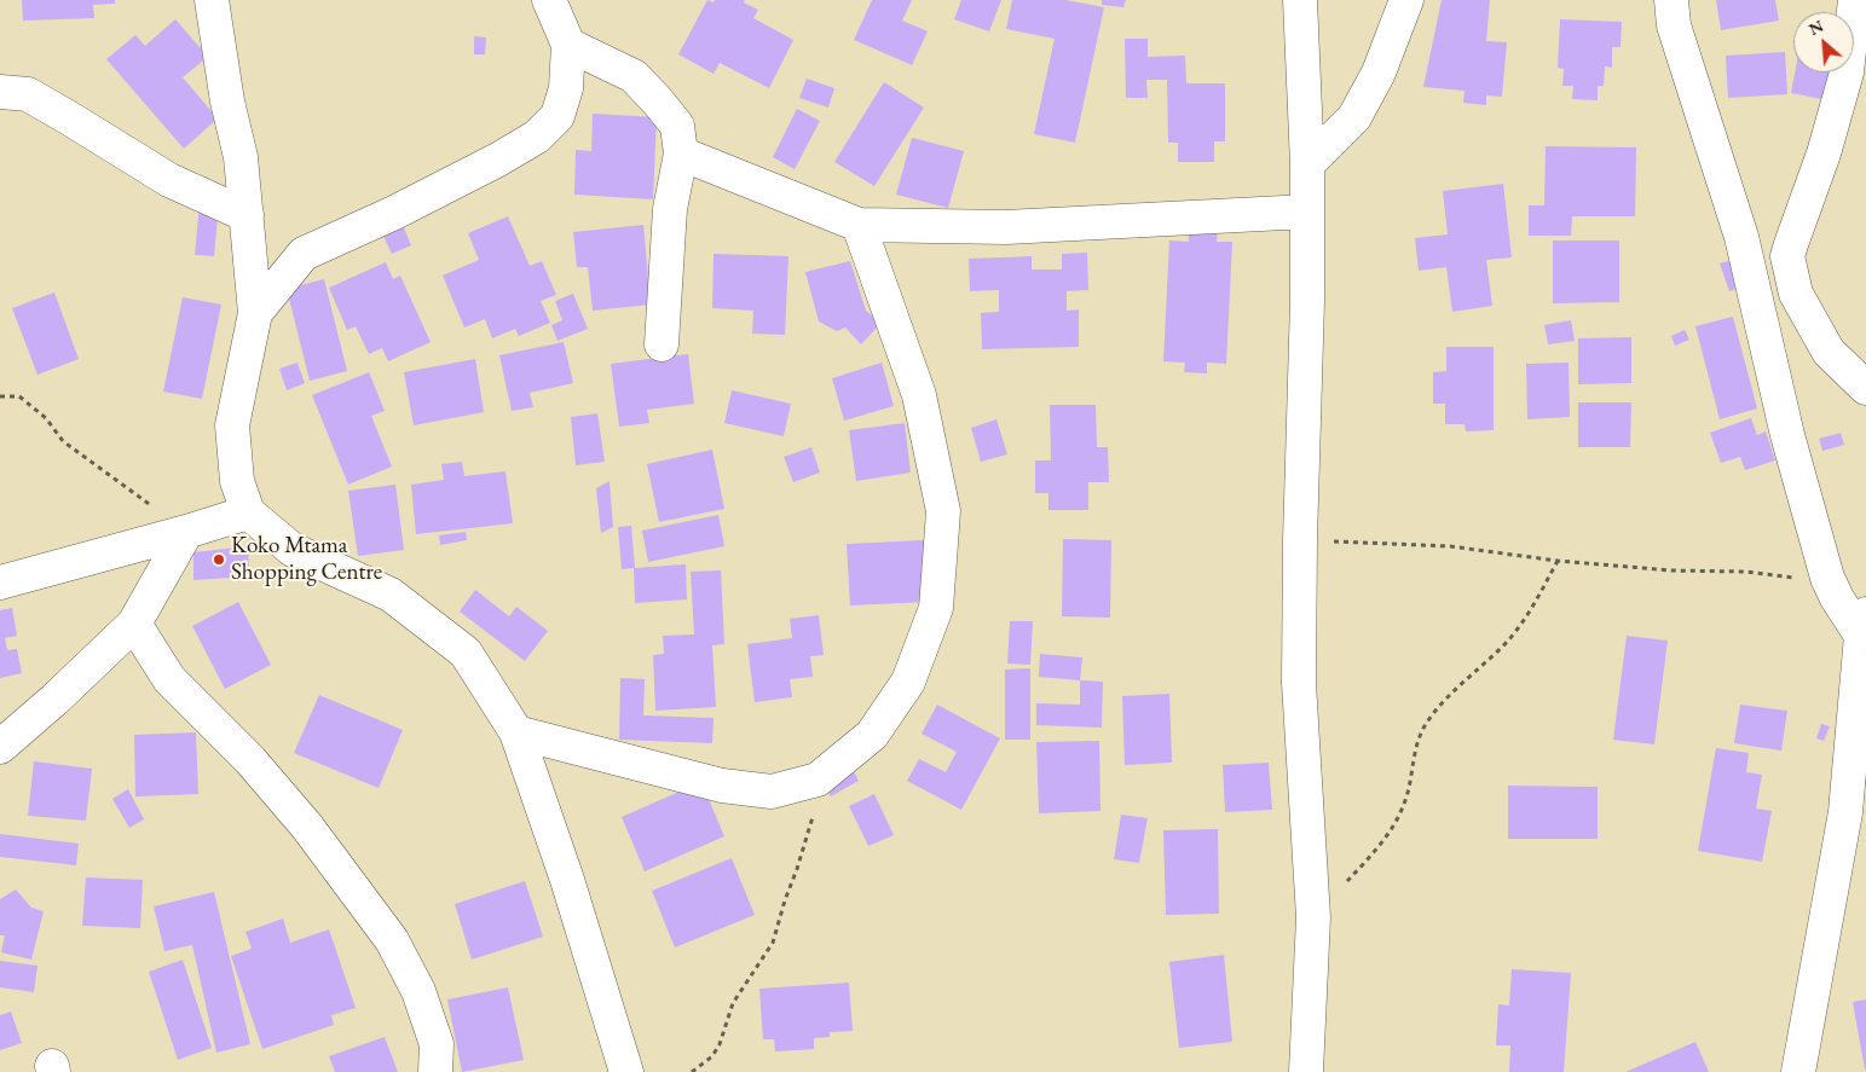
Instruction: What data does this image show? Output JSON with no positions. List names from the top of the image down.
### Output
{
  "places": ["Koko Mtama Shopping Centre"],
  "north": "top left"
}
